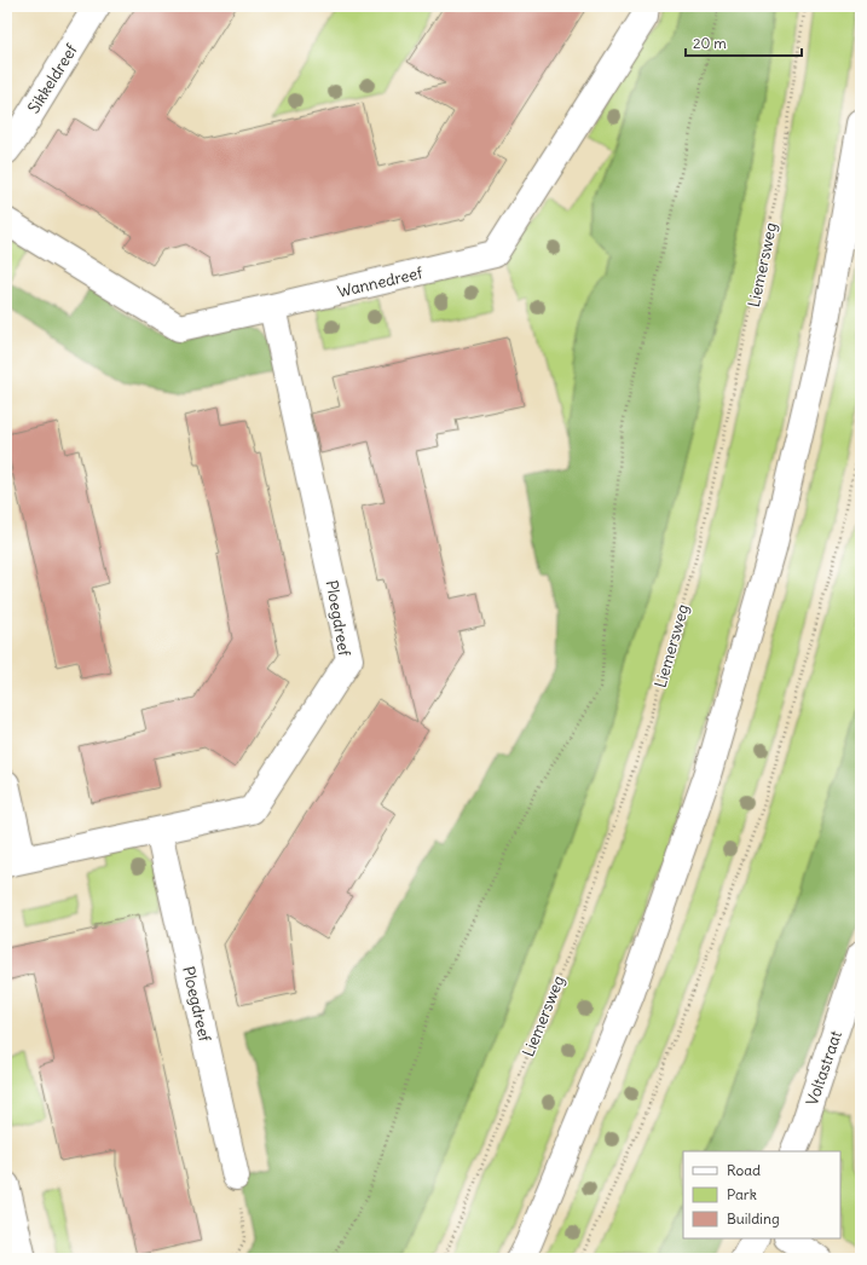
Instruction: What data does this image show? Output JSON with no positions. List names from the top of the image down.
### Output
{
  "streets": {
    "street": [
      "Sikkeldreef",
      "Wannedreef",
      "Ploegdreef",
      "Voltastraat"
    ],
    "path": ["Liemersweg"]
  },
  "crossings": [
    ["Wannedreef", "Ploegdreef"]
  ],
  "legend": ["Road", "Park", "Building"],
  "scale_bar": "20 m"
}
